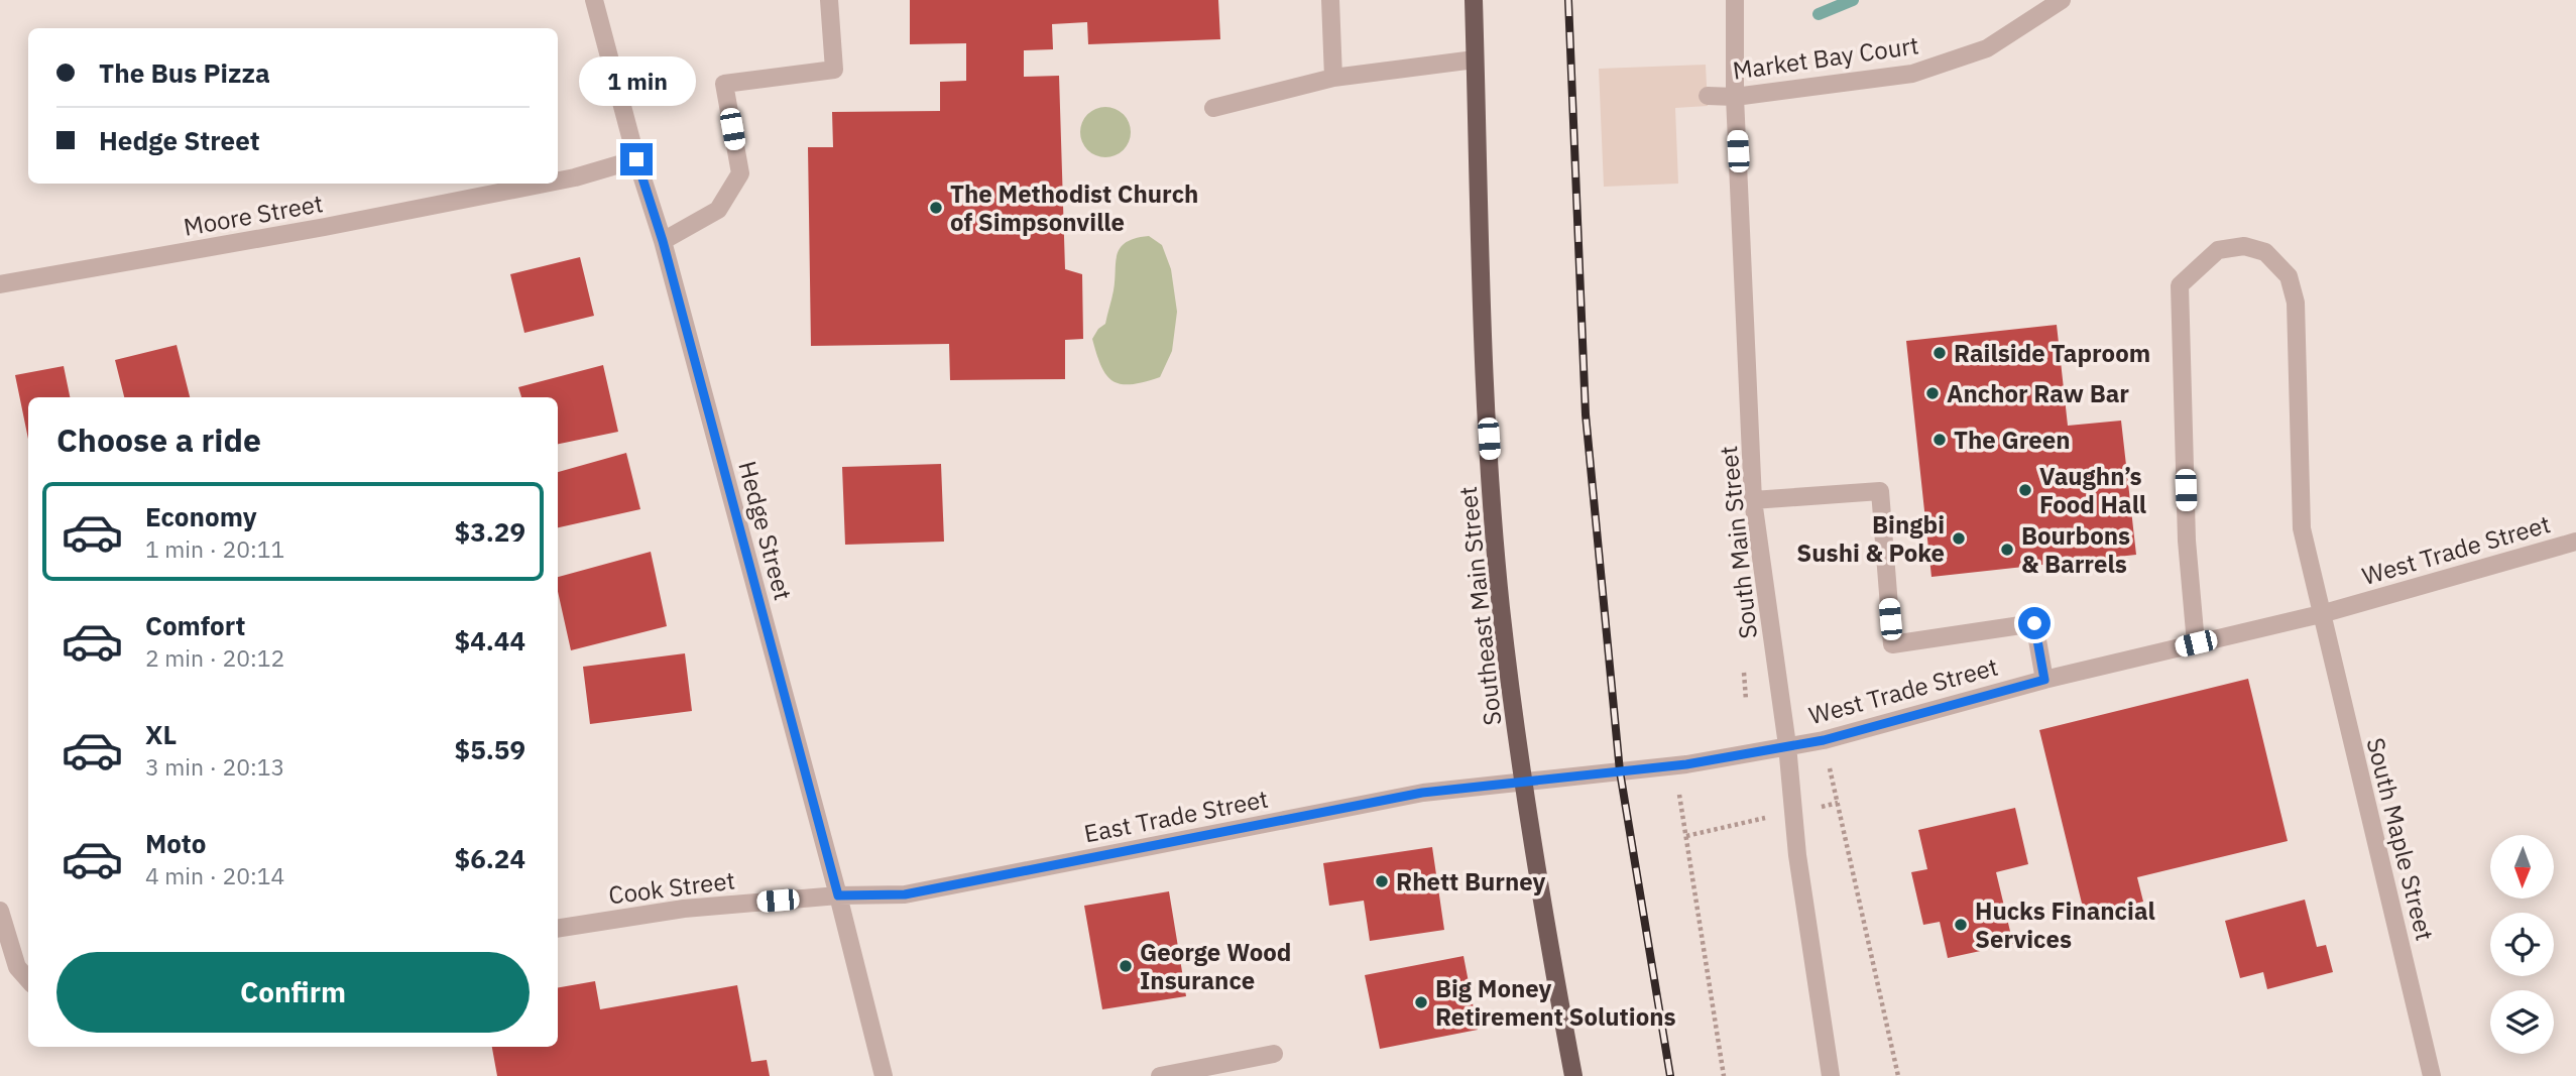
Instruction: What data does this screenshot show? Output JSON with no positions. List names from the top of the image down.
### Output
{
  "streets": {
    "main road": ["Southeast Main Street"],
    "street": [
      "Market Bay Court",
      "Moore Street",
      "Hedge Street",
      "South Main Street",
      "West Trade Street",
      "East Trade Street",
      "South Maple Street",
      "Cook Street"
    ]
  },
  "crossings": [
    ["Market Bay Court", "South Main Street"],
    ["Moore Street", "Hedge Street"],
    ["Hedge Street", "East Trade Street"],
    ["Hedge Street", "Cook Street"],
    ["South Main Street", "West Trade Street"],
    ["West Trade Street", "Southeast Main Street"],
    ["West Trade Street", "East Trade Street"],
    ["West Trade Street", "South Maple Street"],
    ["Southeast Main Street", "East Trade Street"],
    ["East Trade Street", "Cook Street"]
  ],
  "places": [
    "The Methodist Church of Simpsonville",
    "Railside Taproom",
    "Anchor Raw Bar",
    "The Green",
    "Vaughn’s Food Hall",
    "Bingbi Sushi & Poke",
    "Bourbons & Barrels",
    "Rhett Burney",
    "Hucks Financial Services",
    "George Wood Insurance",
    "Big Money Retirement Solutions"
  ],
  "north": "bottom",
  "page": {
    "banner": ["The Bus Pizza", "Hedge Street"],
    "bubble": "1 min",
    "heading": "Choose a ride",
    "list": [
      {
        "name": "Economy",
        "note": "1 min · 20:11",
        "value": "$3.29"
      },
      {
        "name": "Comfort",
        "note": "2 min · 20:12",
        "value": "$4.44"
      },
      {
        "name": "XL",
        "note": "3 min · 20:13",
        "value": "$5.59"
      },
      {
        "name": "Moto",
        "note": "4 min · 20:14",
        "value": "$6.24"
      }
    ],
    "buttons": "Confirm"
  }
}
